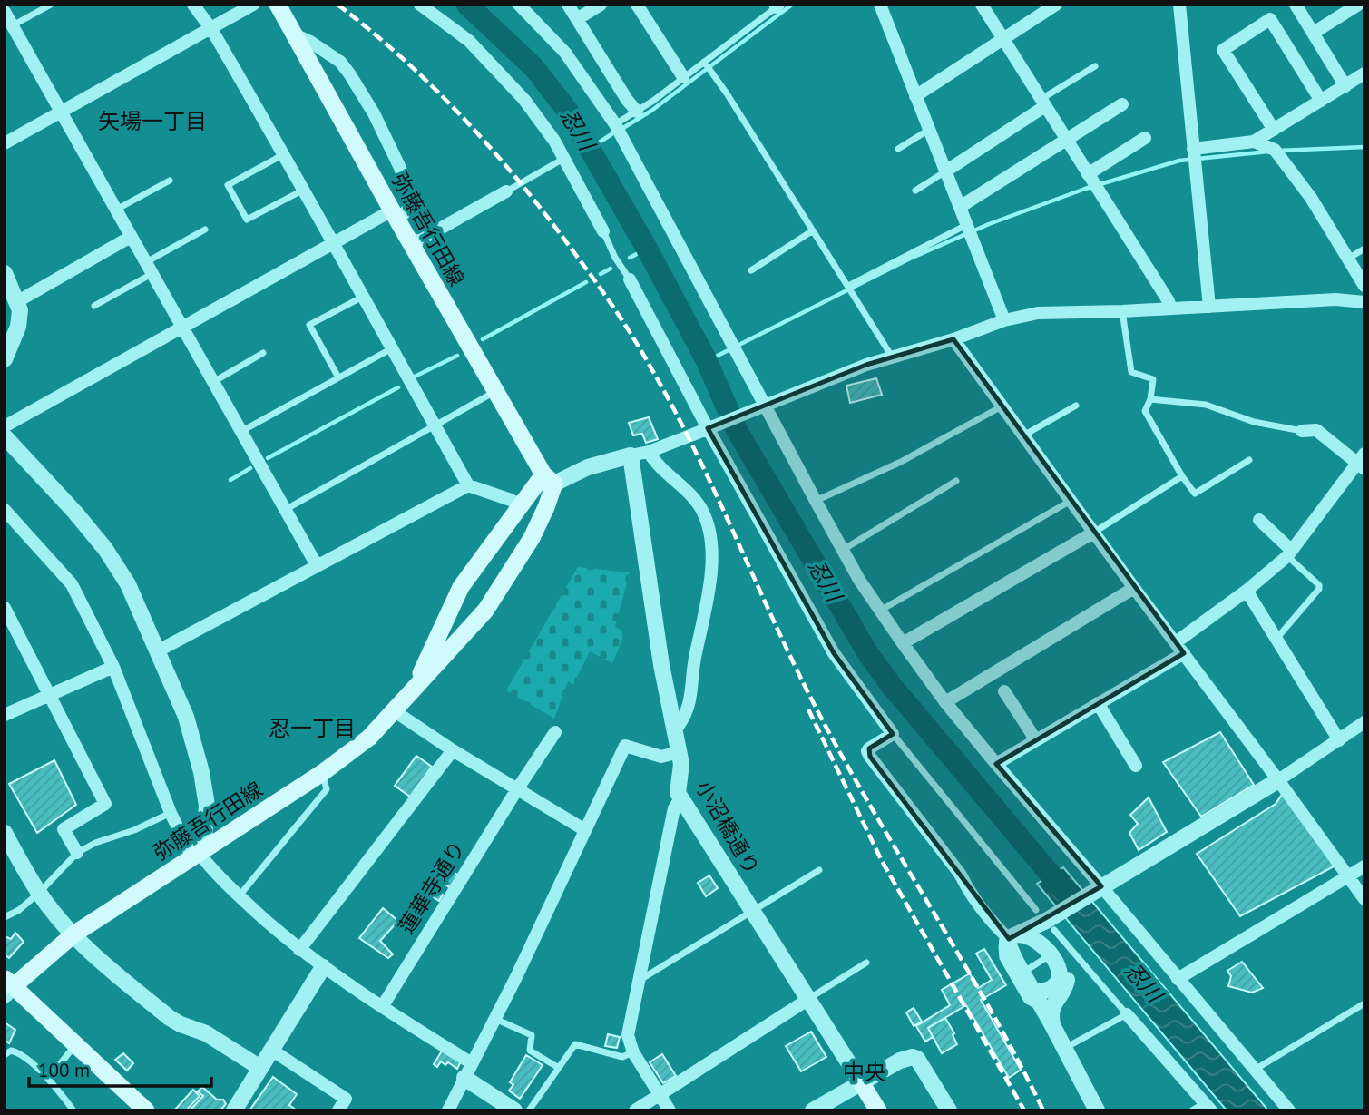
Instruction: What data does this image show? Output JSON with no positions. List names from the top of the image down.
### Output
{
  "streets": {
    "main road": ["弥藤吾行田線", "小沼橋通り"],
    "street": ["蓮華寺通り"]
  },
  "districts": ["矢場一丁目", "忍一丁目", "中央"],
  "water": ["忍川"],
  "scale_bar": "100 m"
}
